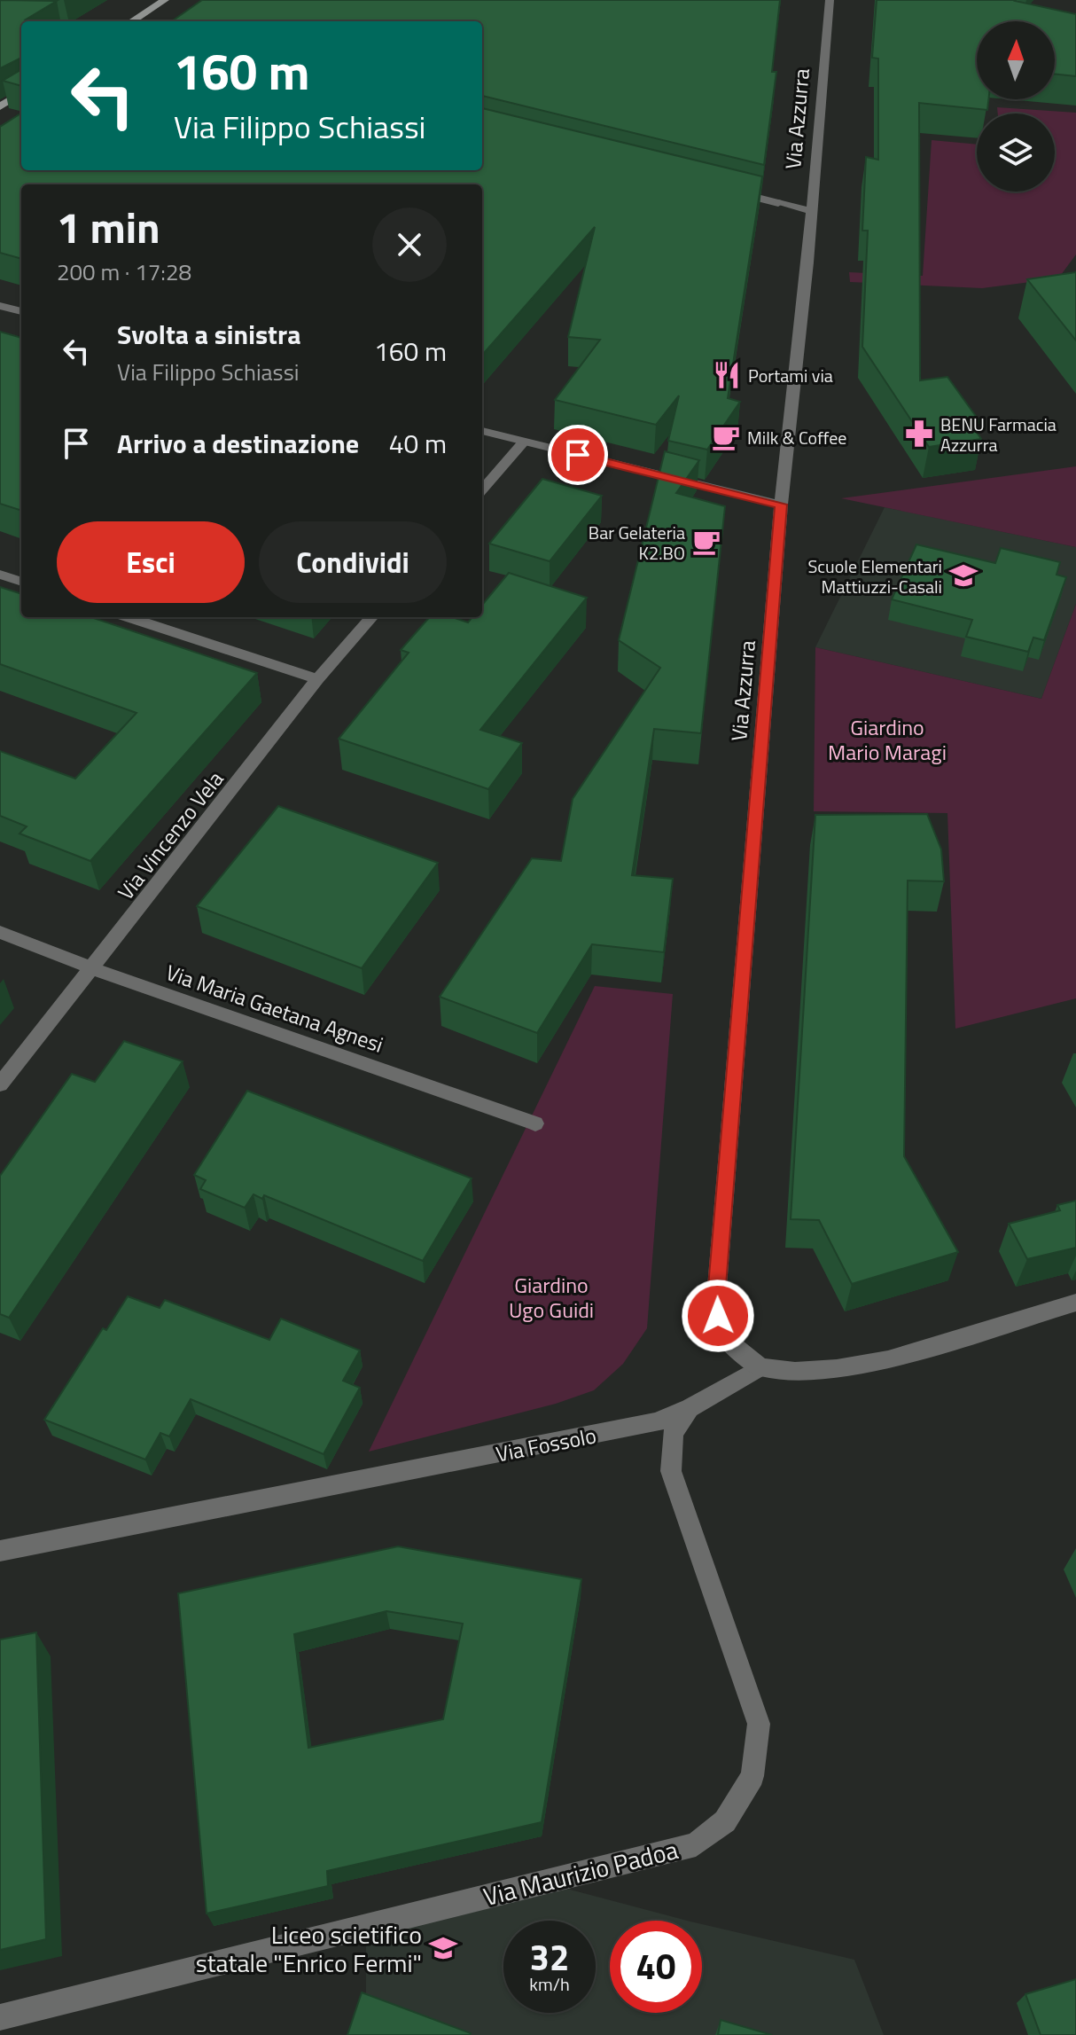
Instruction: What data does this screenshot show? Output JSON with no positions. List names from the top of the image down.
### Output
{
  "streets": {
    "street": [
      "Via Azzurra",
      "Via Vincenzo Vela",
      "Via Maria Gaetana Agnesi",
      "Via Fossolo",
      "Via Maurizio Padoa"
    ]
  },
  "crossings": [
    ["Via Azzurra", "Via Fossolo"],
    ["Via Vincenzo Vela", "Via Maria Gaetana Agnesi"],
    ["Via Fossolo", "Via Maurizio Padoa"]
  ],
  "parks": ["Giardino Mario Maragi", "Giardino Ugo Guidi"],
  "places": {
    "restaurant": ["Portami via"],
    "pharmacy": ["BENU Farmacia Azzurra"],
    "cafe": ["Milk & Coffee", "Bar Gelateria K2.BO"],
    "school or university": ["Scuole Elementari Mattiuzzi-Casali", "Liceo scietifico statale \"Enrico Fermi\""]
  },
  "north": "top",
  "page": {
    "turn": ["160 m", "Via Filippo Schiassi"],
    "heading": ["1 min", "200 m · 17:28"],
    "list": [
      {
        "name": "Svolta a sinistra",
        "note": "Via Filippo Schiassi",
        "value": "160 m"
      },
      {
        "name": "Arrivo a destinazione",
        "value": "40 m"
      }
    ],
    "buttons": ["Esci", "Condividi"],
    "speed": "32 km/h",
    "limit": "40"
  }
}
